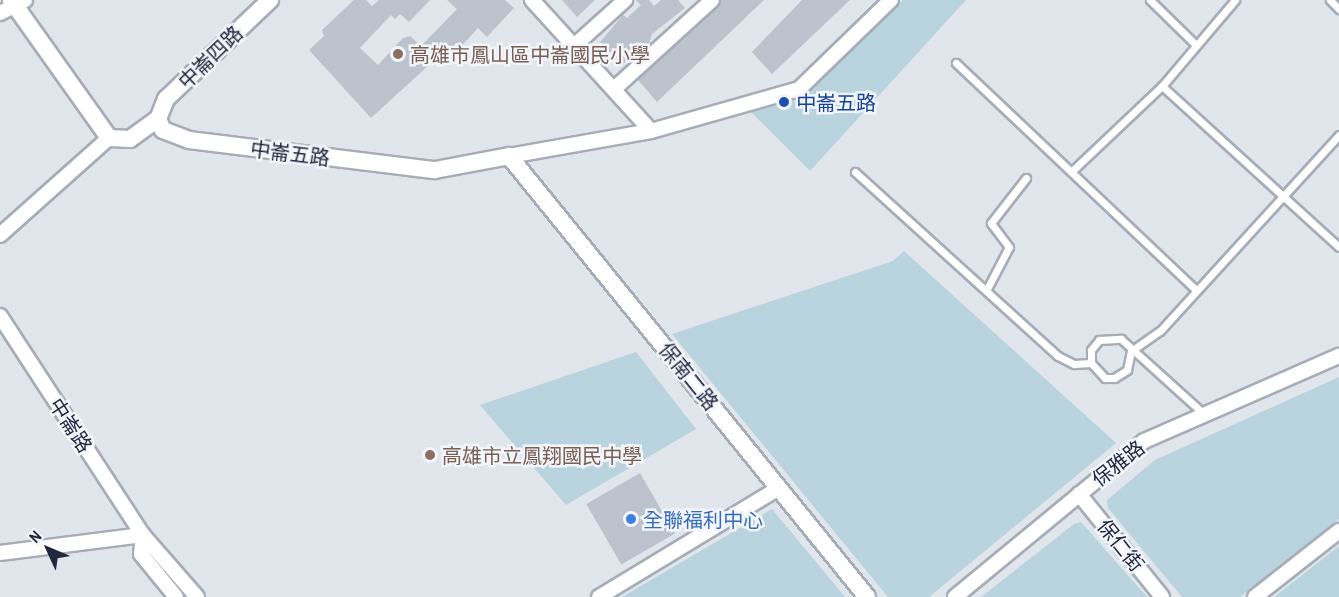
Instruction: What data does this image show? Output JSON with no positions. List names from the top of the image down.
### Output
{
  "streets": {
    "street": [
      "中崙四路",
      "中崙五路",
      "保南二路",
      "中崙路",
      "保雅路",
      "保仁街"
    ]
  },
  "crossings": [
    ["中崙四路", "中崙五路"],
    ["中崙五路", "保南二路"],
    ["保雅路", "保仁街"]
  ],
  "places": [
    "高雄市鳳山區中崙國民小學",
    "中崙五路",
    "高雄市立鳳翔國民中學",
    "全聯福利中心"
  ],
  "north": "top left"
}
